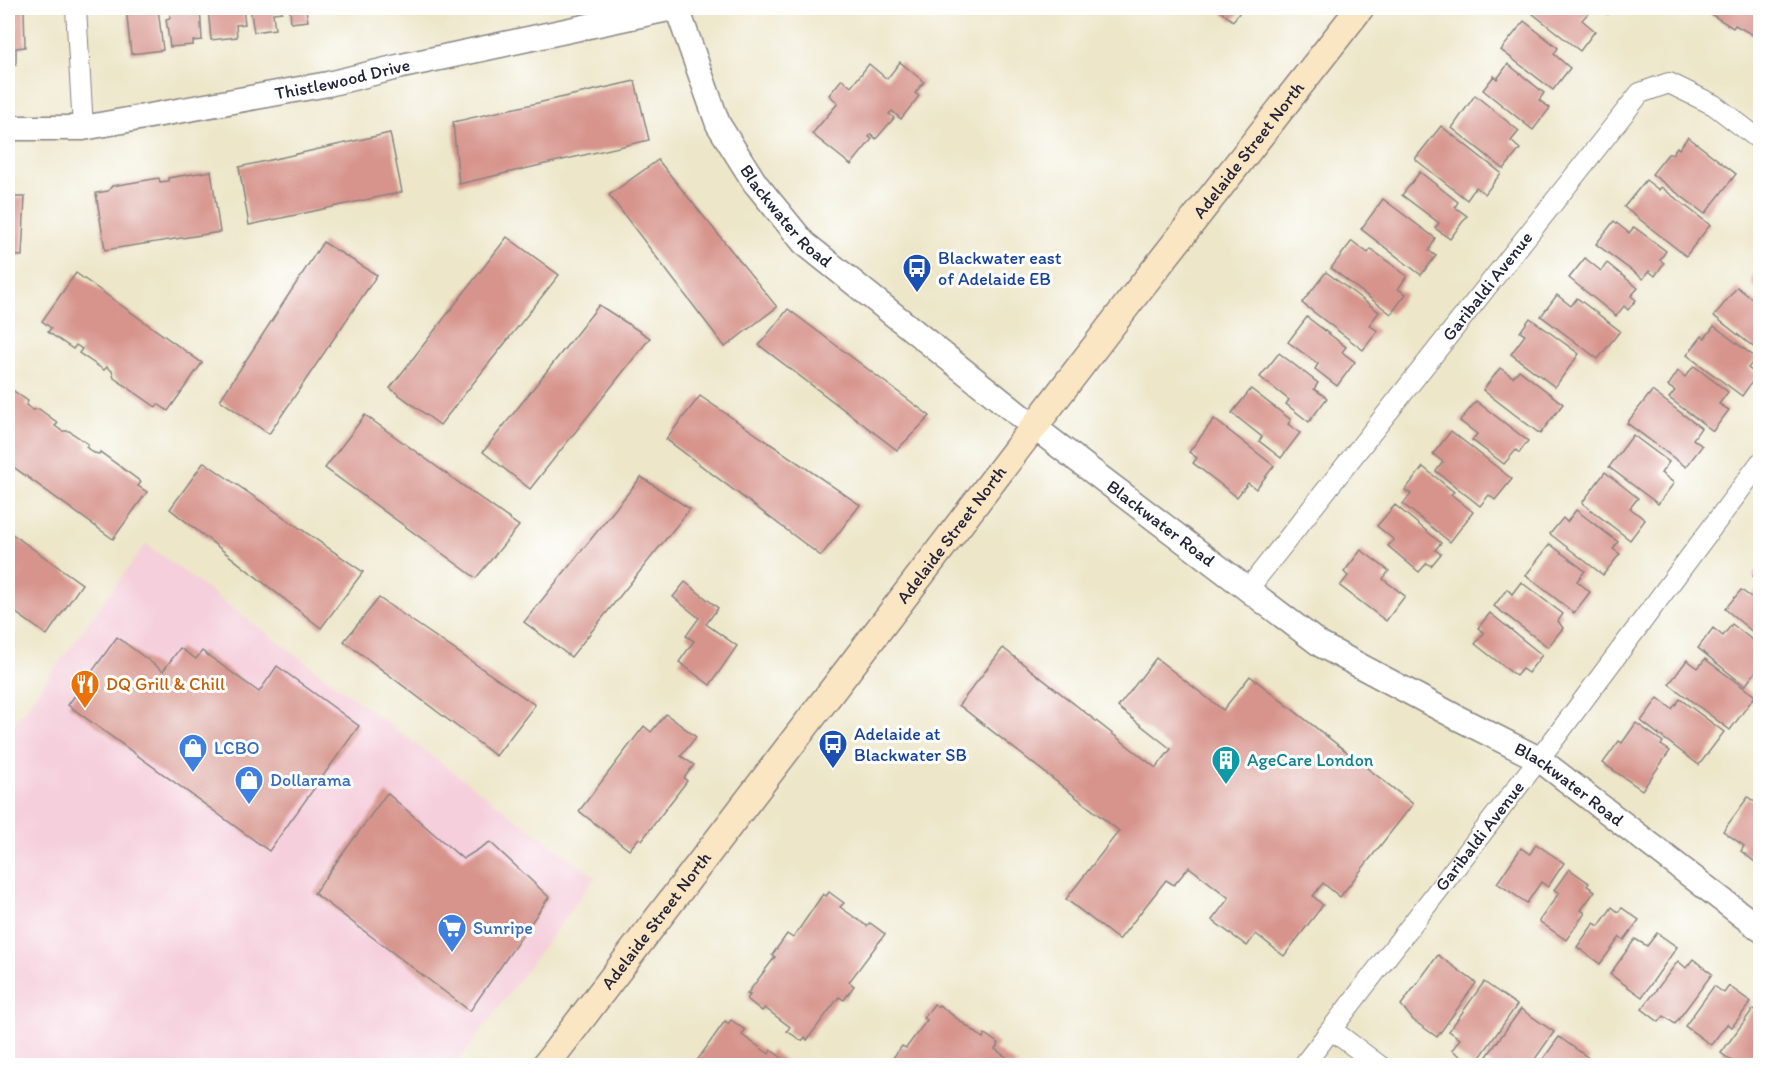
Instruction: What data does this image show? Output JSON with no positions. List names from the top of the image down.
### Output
{
  "streets": {
    "main road": ["Adelaide Street North"],
    "street": ["Thistlewood Drive", "Blackwater Road", "Garibaldi Avenue"]
  },
  "crossings": [
    ["Thistlewood Drive", "Blackwater Road"],
    ["Adelaide Street North", "Blackwater Road"],
    ["Blackwater Road", "Garibaldi Avenue"]
  ],
  "places": {
    "bus stop": ["Blackwater east of Adelaide EB", "Adelaide at Blackwater SB"],
    "restaurant": ["DQ Grill & Chill"],
    "shop": ["LCBO", "Dollarama"],
    "building": ["AgeCare London"],
    "supermarket": ["Sunripe"]
  }
}
